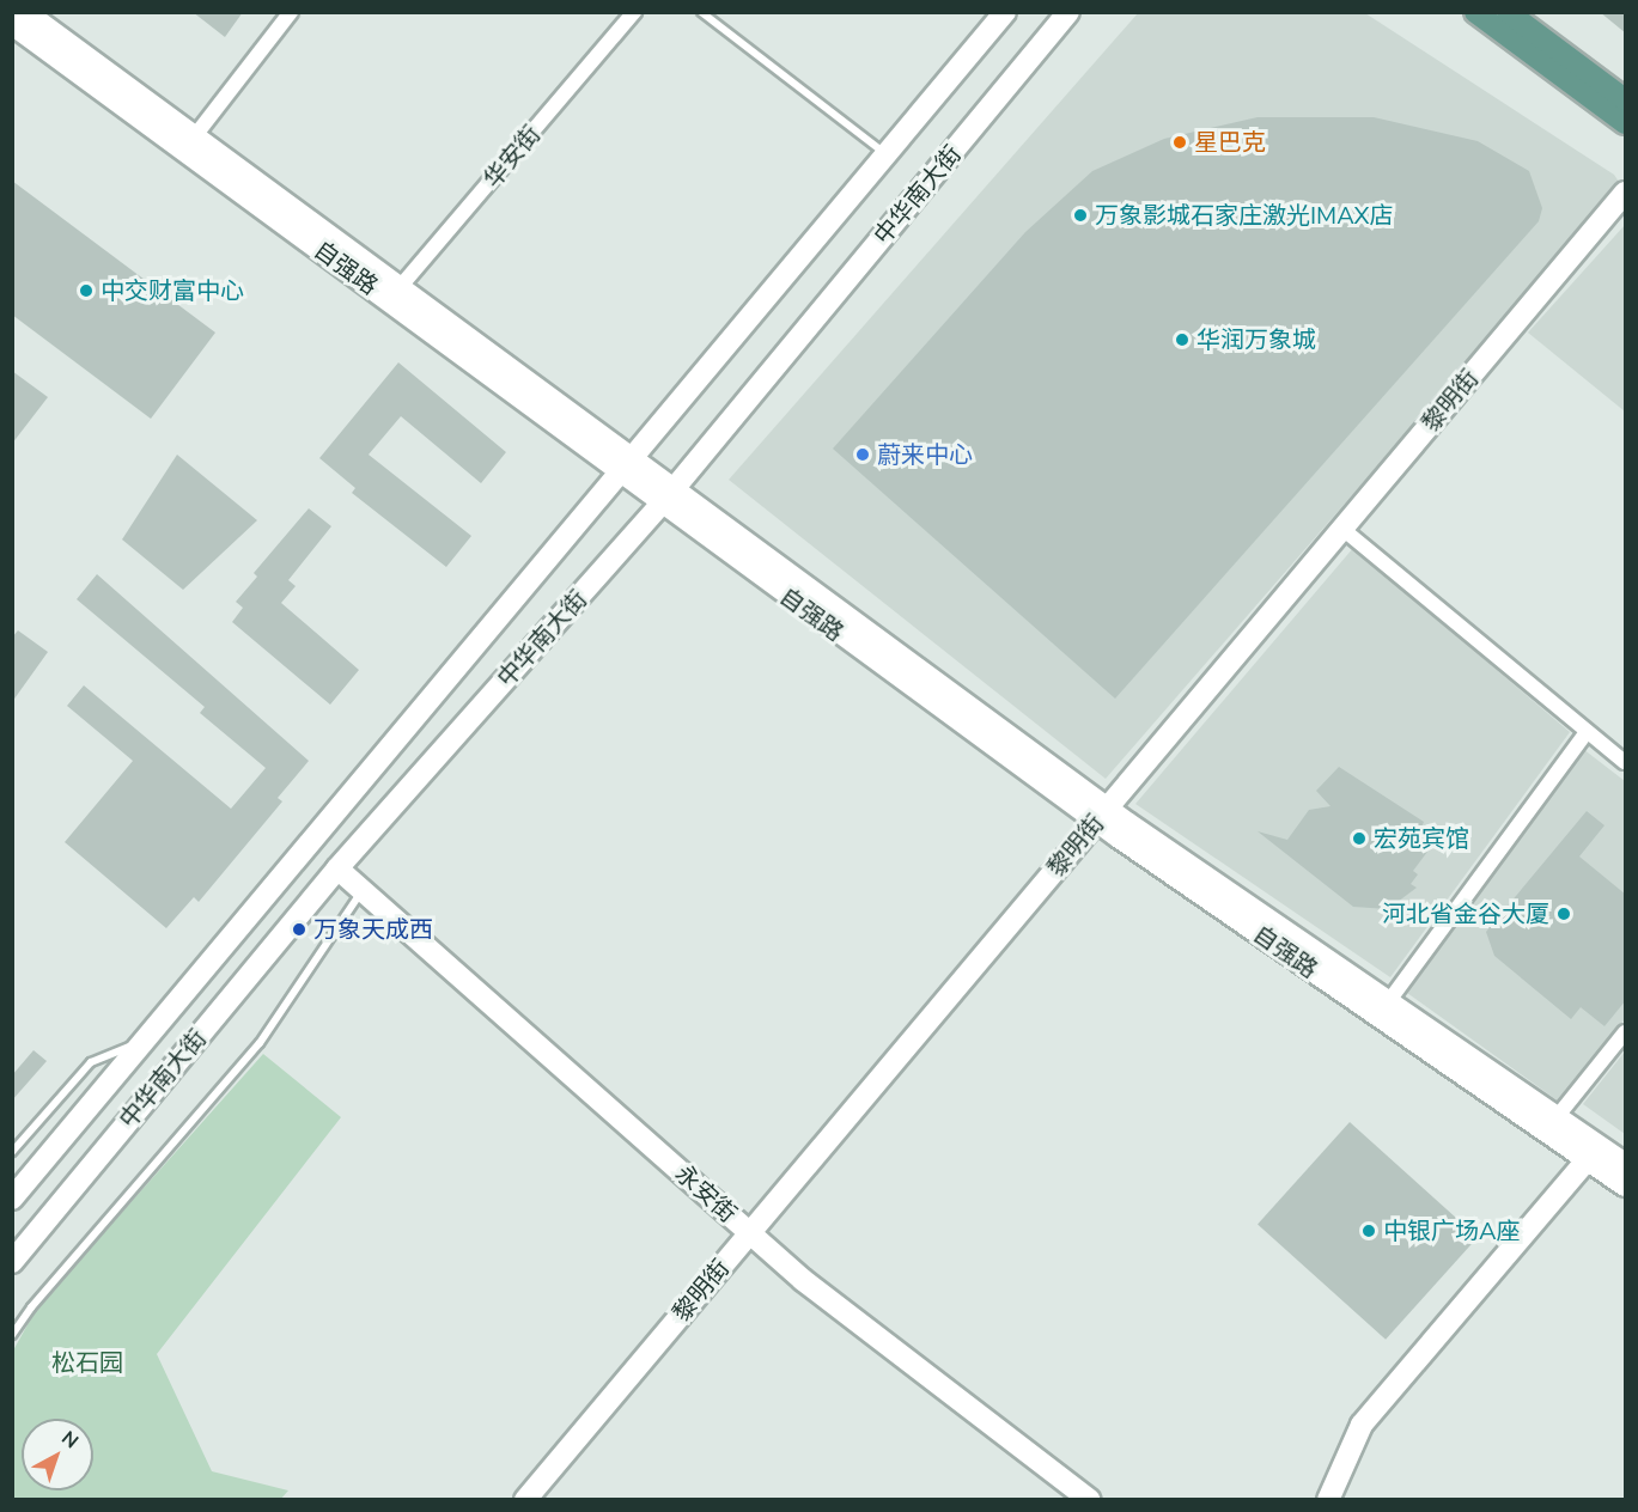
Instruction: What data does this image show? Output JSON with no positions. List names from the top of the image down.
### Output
{
  "streets": {
    "main road": [
      "中华南大街",
      "自强路",
      "黎明街",
      "永安街"
    ],
    "street": ["华安街"]
  },
  "crossings": [
    ["华安街", "自强路"],
    ["中华南大街", "自强路"],
    ["中华南大街", "永安街"],
    ["自强路", "黎明街"],
    ["黎明街", "永安街"]
  ],
  "parks": ["松石园"],
  "places": [
    "星巴克",
    "万象影城石家庄激光IMAX店",
    "中交财富中心",
    "华润万象城",
    "蔚来中心",
    "宏苑宾馆",
    "河北省金谷大厦",
    "万象天成西",
    "中银广场A座"
  ],
  "north": "top right"
}
